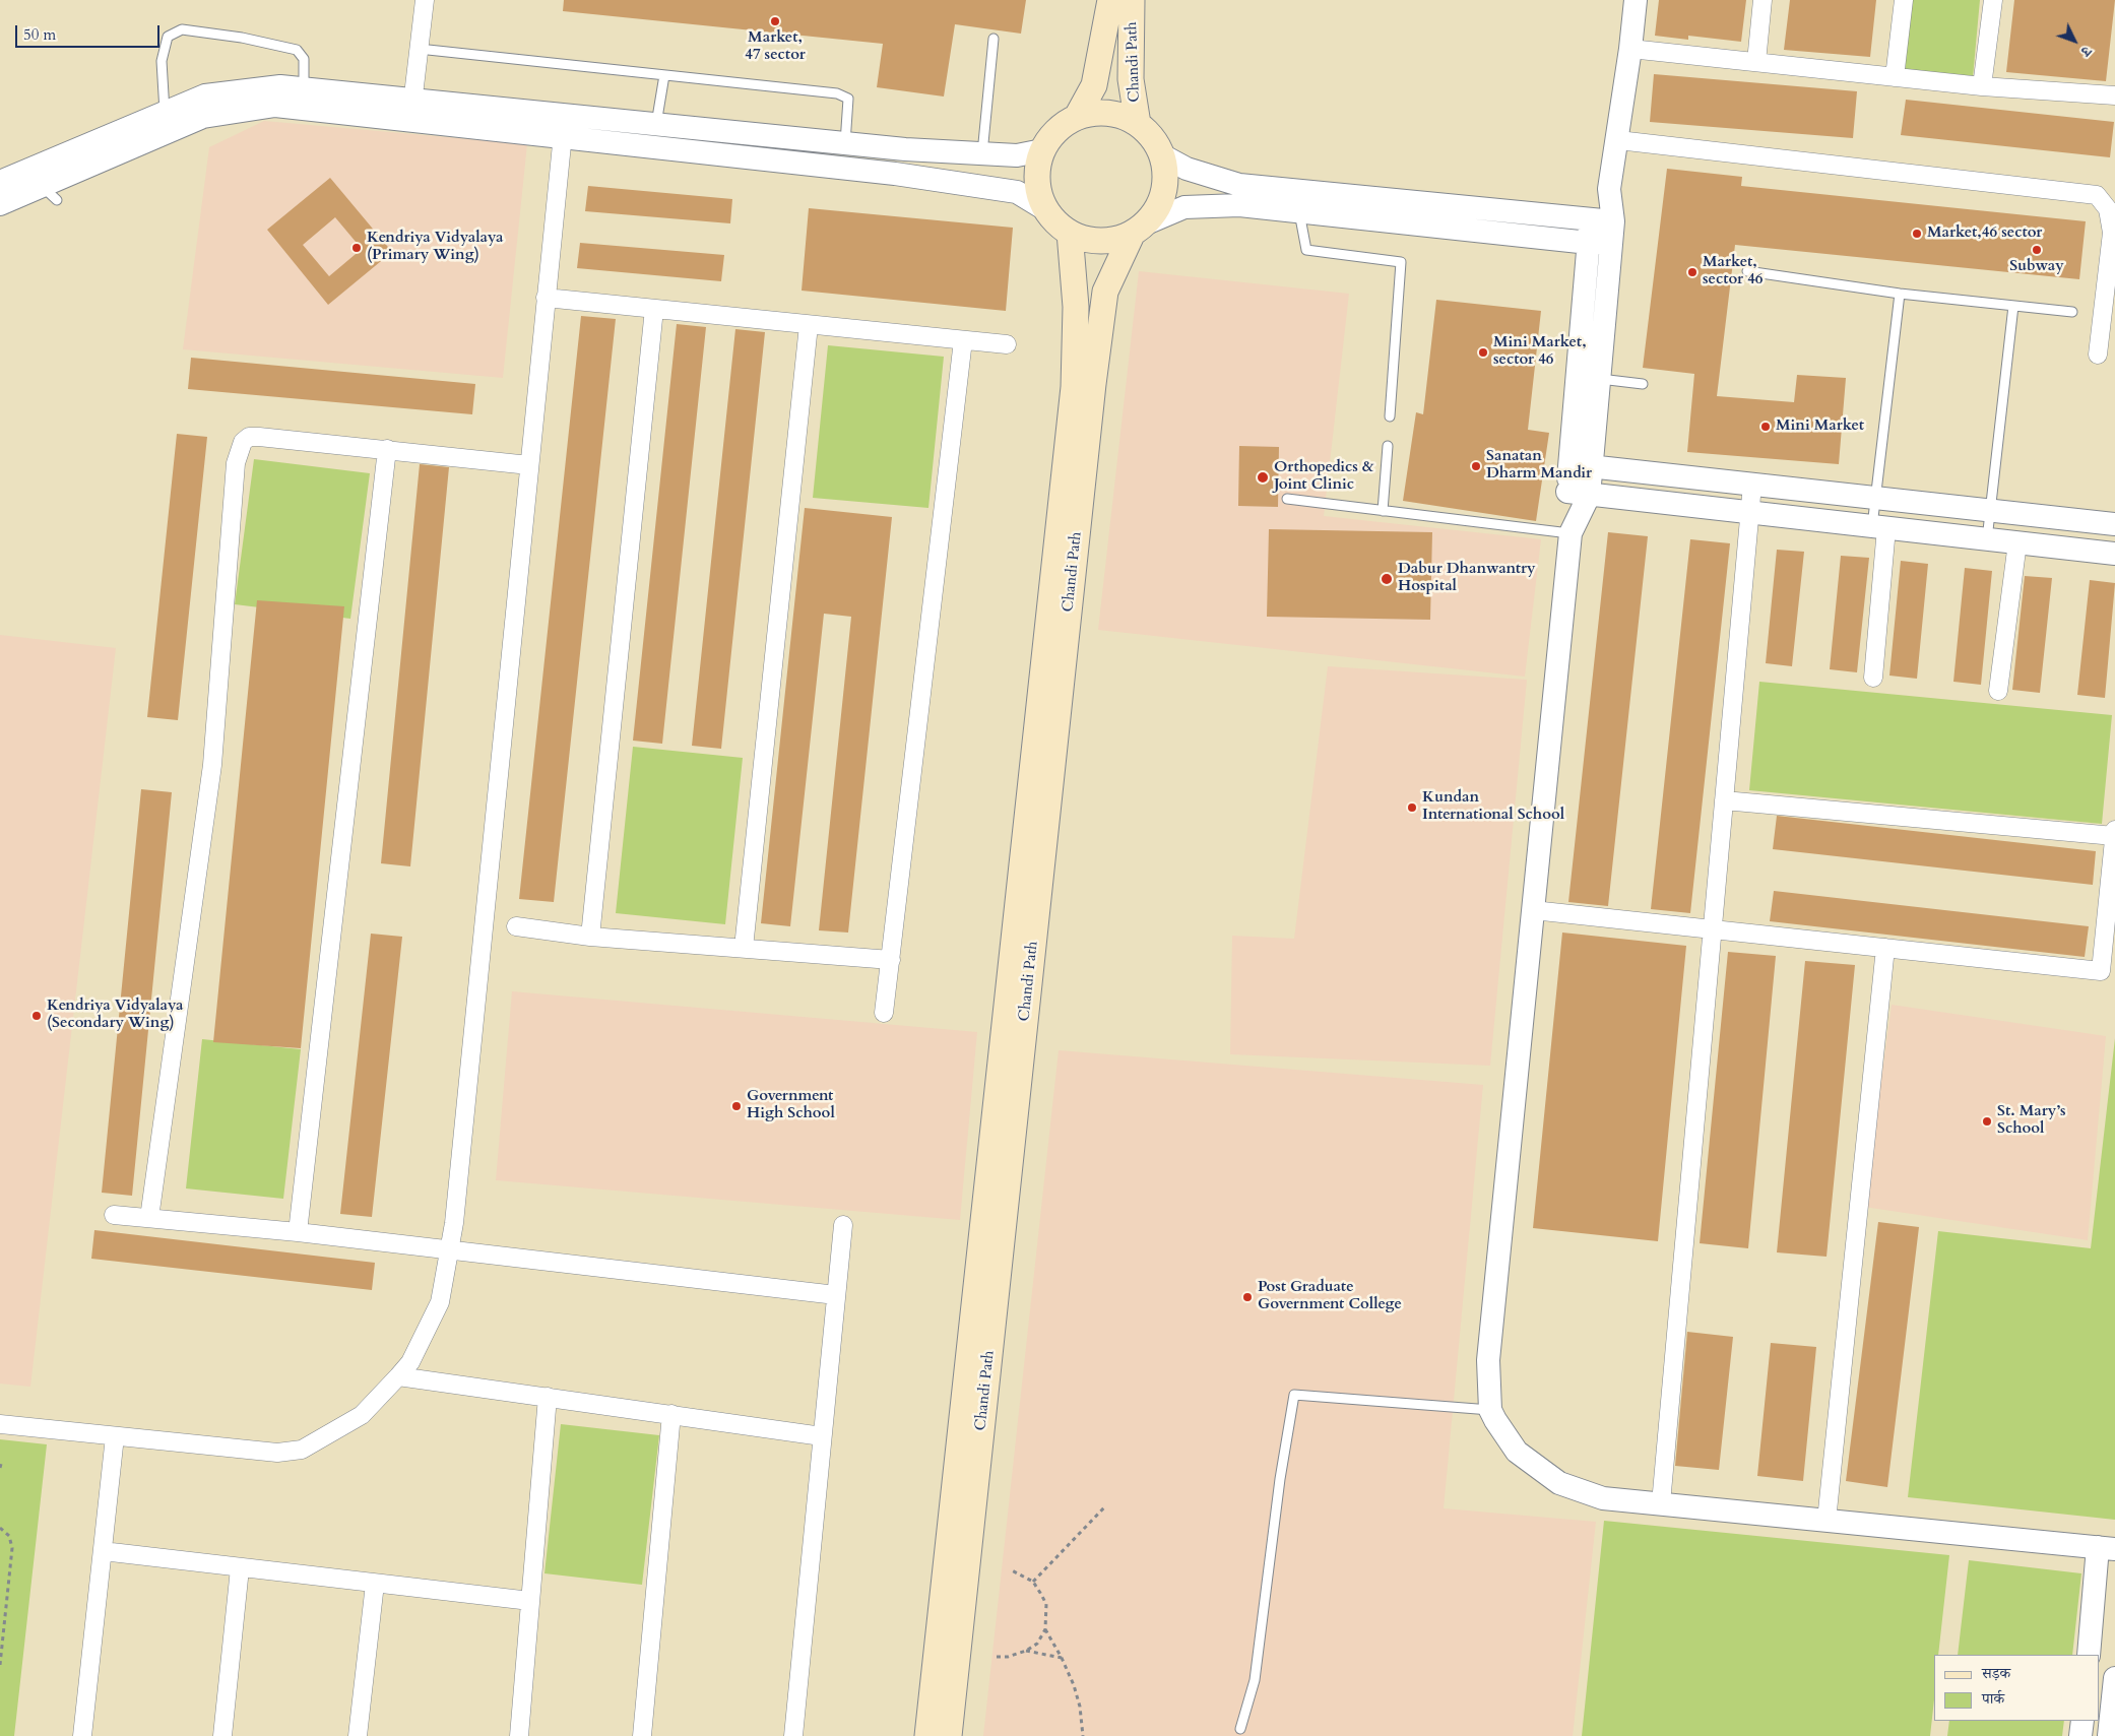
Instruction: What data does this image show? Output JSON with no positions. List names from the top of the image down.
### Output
{
  "streets": {
    "main road": ["Chandi Path"]
  },
  "places": [
    "Market, 47 sector",
    "Market,46 sector",
    "Kendriya Vidyalaya (Primary Wing)",
    "Subway",
    "Market, sector 46",
    "Mini Market, sector 46",
    "Mini Market",
    "Sanatan Dharm Mandir",
    "Orthopedics & Joint Clinic",
    "Dabur Dhanwantry Hospital",
    "Kundan International School",
    "Kendriya Vidyalaya (Secondary Wing)",
    "Government High School",
    "St. Mary’s School",
    "Post Graduate Government College"
  ],
  "legend": ["सड़क", "पार्क"],
  "scale_bar": "50 m",
  "north": "bottom right"
}
